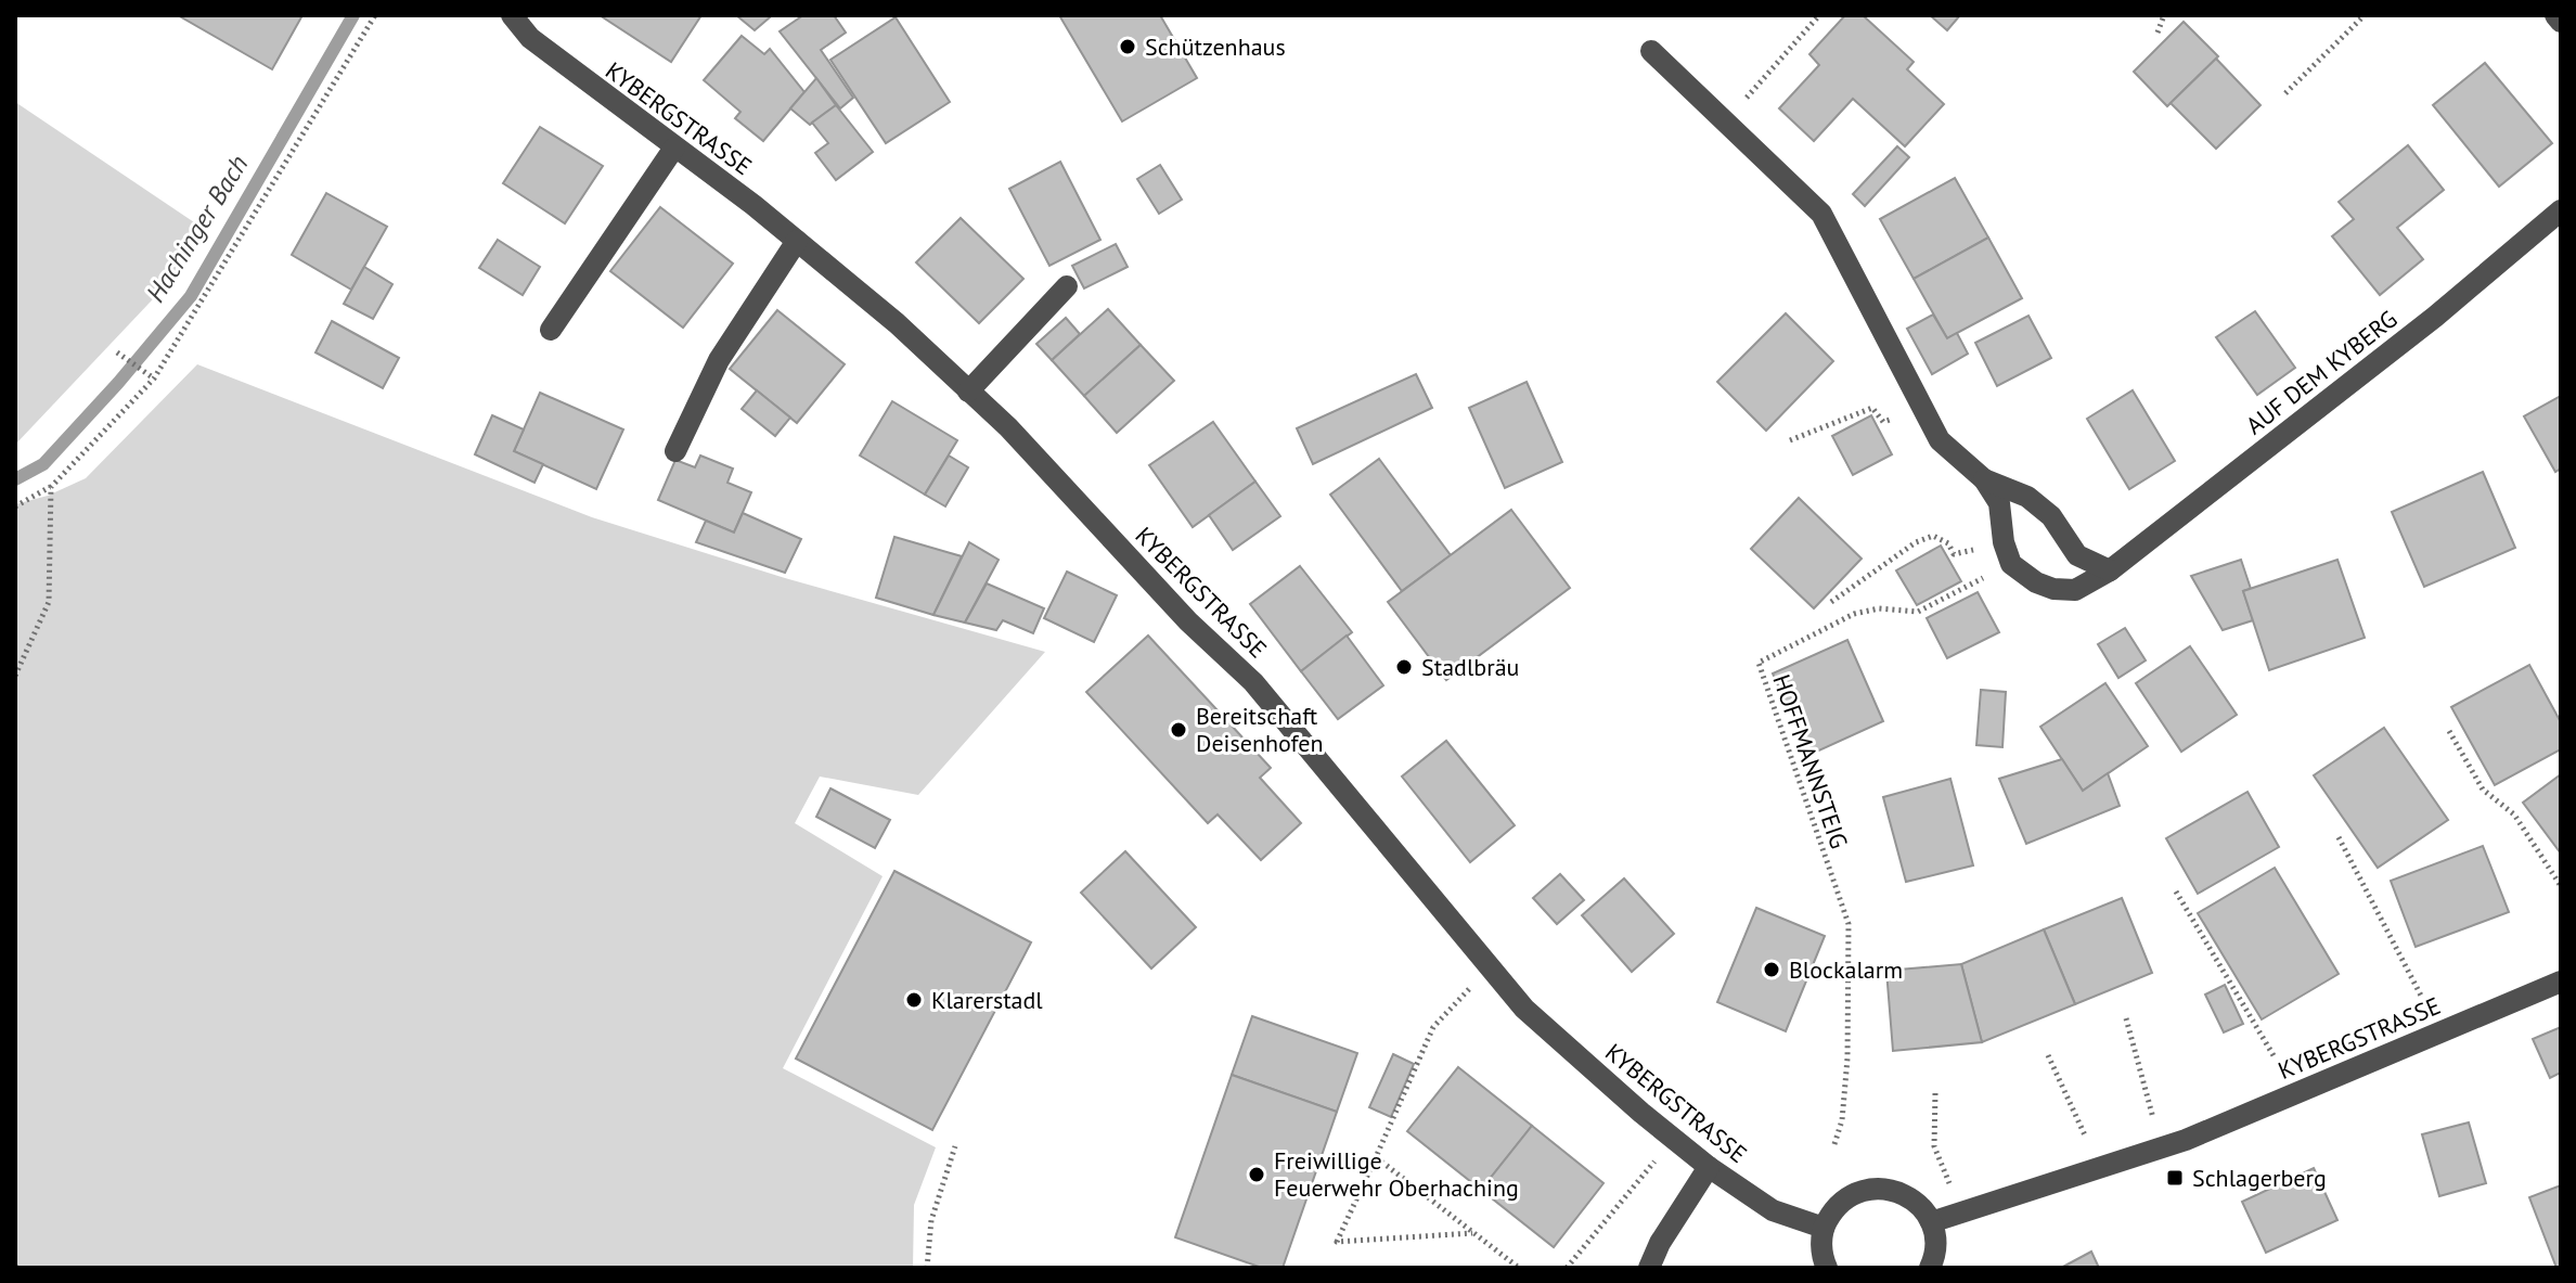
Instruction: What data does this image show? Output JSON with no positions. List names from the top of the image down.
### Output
{
  "streets": {
    "street": ["KYBERGSTRASSE", "AUF DEM KYBERG"],
    "path": ["HOFFMANNSTEIG"]
  },
  "crossings": [
    ["AUF DEM KYBERG", "HOFFMANNSTEIG"]
  ],
  "water": ["Hachinger Bach"],
  "places": {
    "other": [
      "Schützenhaus",
      "Stadlbräu",
      "Bereitschaft Deisenhofen",
      "Blockalarm",
      "Klarerstadl",
      "Freiwillige Feuerwehr Oberhaching"
    ],
    "transit": ["Schlagerberg"]
  }
}
